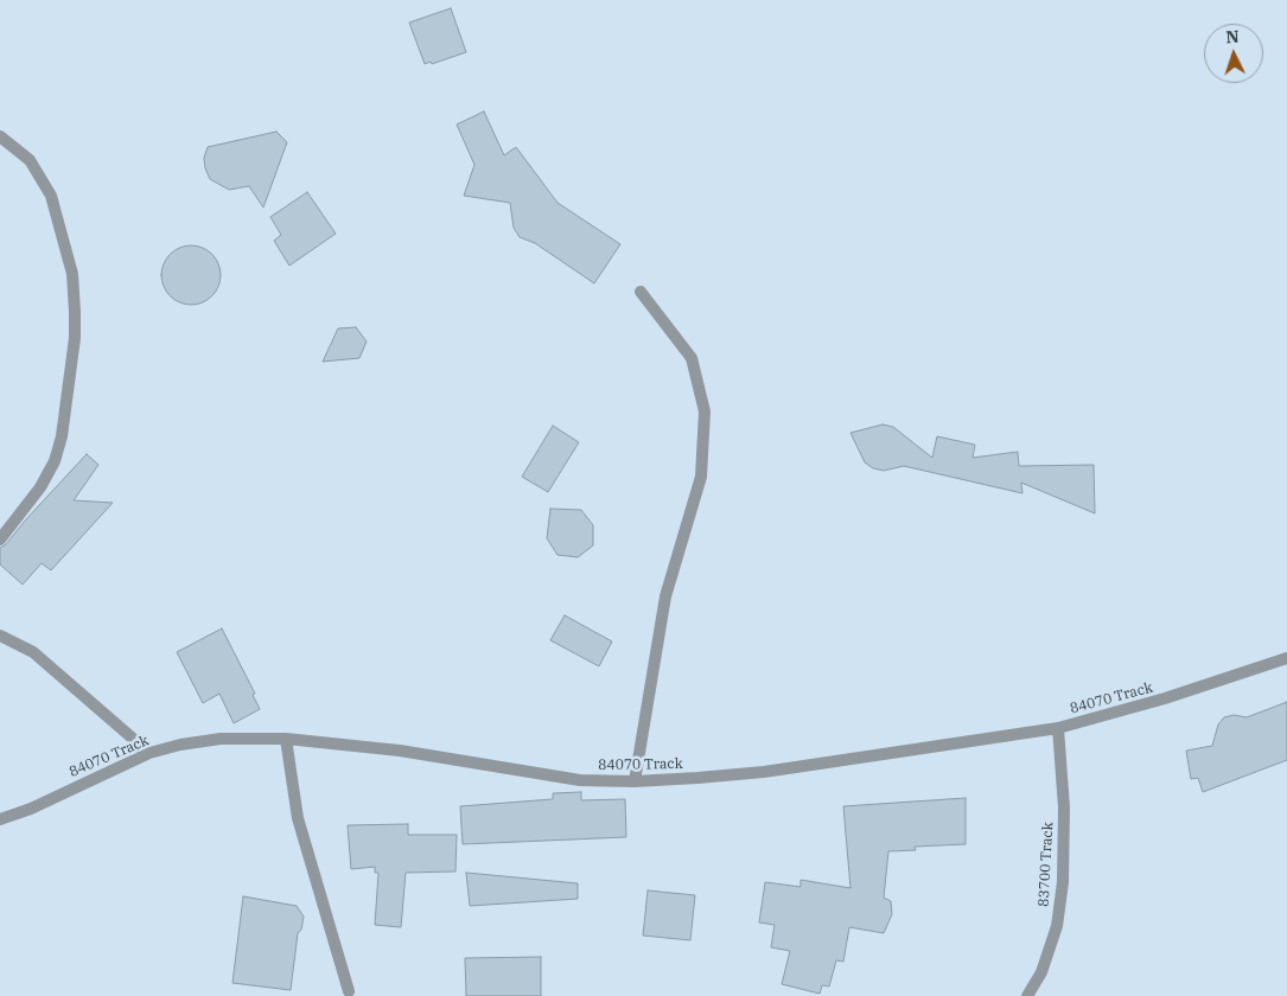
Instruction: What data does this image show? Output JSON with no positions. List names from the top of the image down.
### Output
{
  "streets": {
    "street": ["84070 Track", "83700 Track"]
  },
  "crossings": [
    ["84070 Track", "83700 Track"]
  ],
  "north": "top"
}
